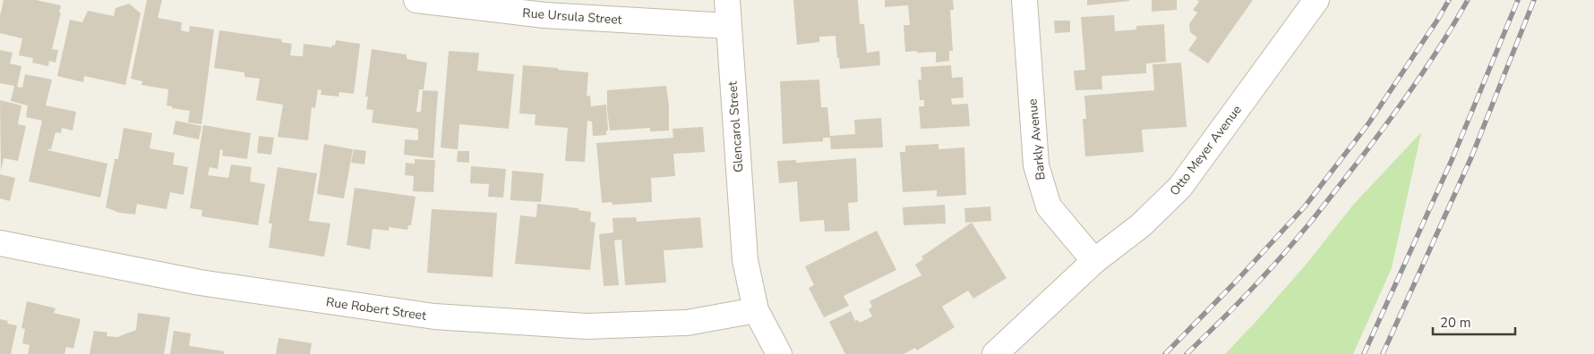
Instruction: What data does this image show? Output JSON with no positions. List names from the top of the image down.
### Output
{
  "streets": {
    "street": [
      "Rue Ursula Street",
      "Glencarol Street",
      "Barkly Avenue",
      "Otto Meyer Avenue",
      "Rue Robert Street"
    ]
  },
  "crossings": [
    ["Rue Ursula Street", "Glencarol Street"],
    ["Glencarol Street", "Rue Robert Street"],
    ["Barkly Avenue", "Otto Meyer Avenue"]
  ],
  "scale_bar": "20 m"
}
